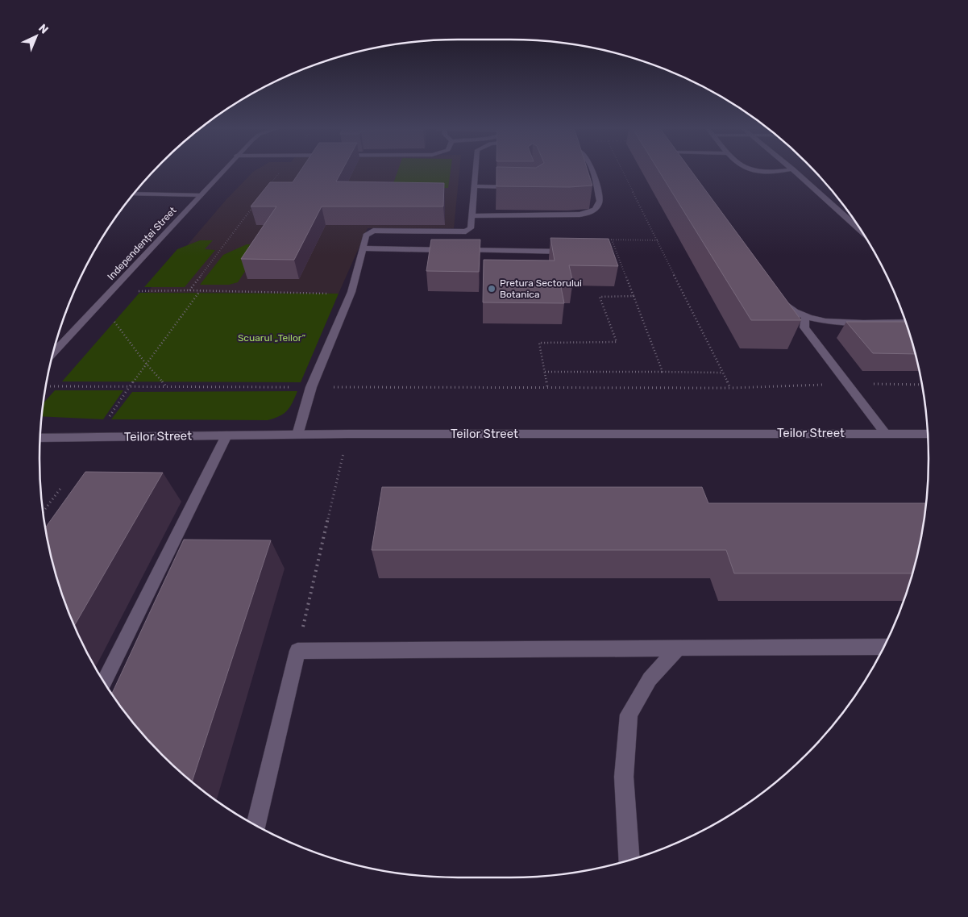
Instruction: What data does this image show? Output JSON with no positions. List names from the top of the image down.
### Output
{
  "streets": {
    "street": ["Independenței Street", "Teilor Street"]
  },
  "parks": ["Scuarul „Teilor”"],
  "places": ["Pretura Sectorului Botanica"],
  "north": "top right"
}
